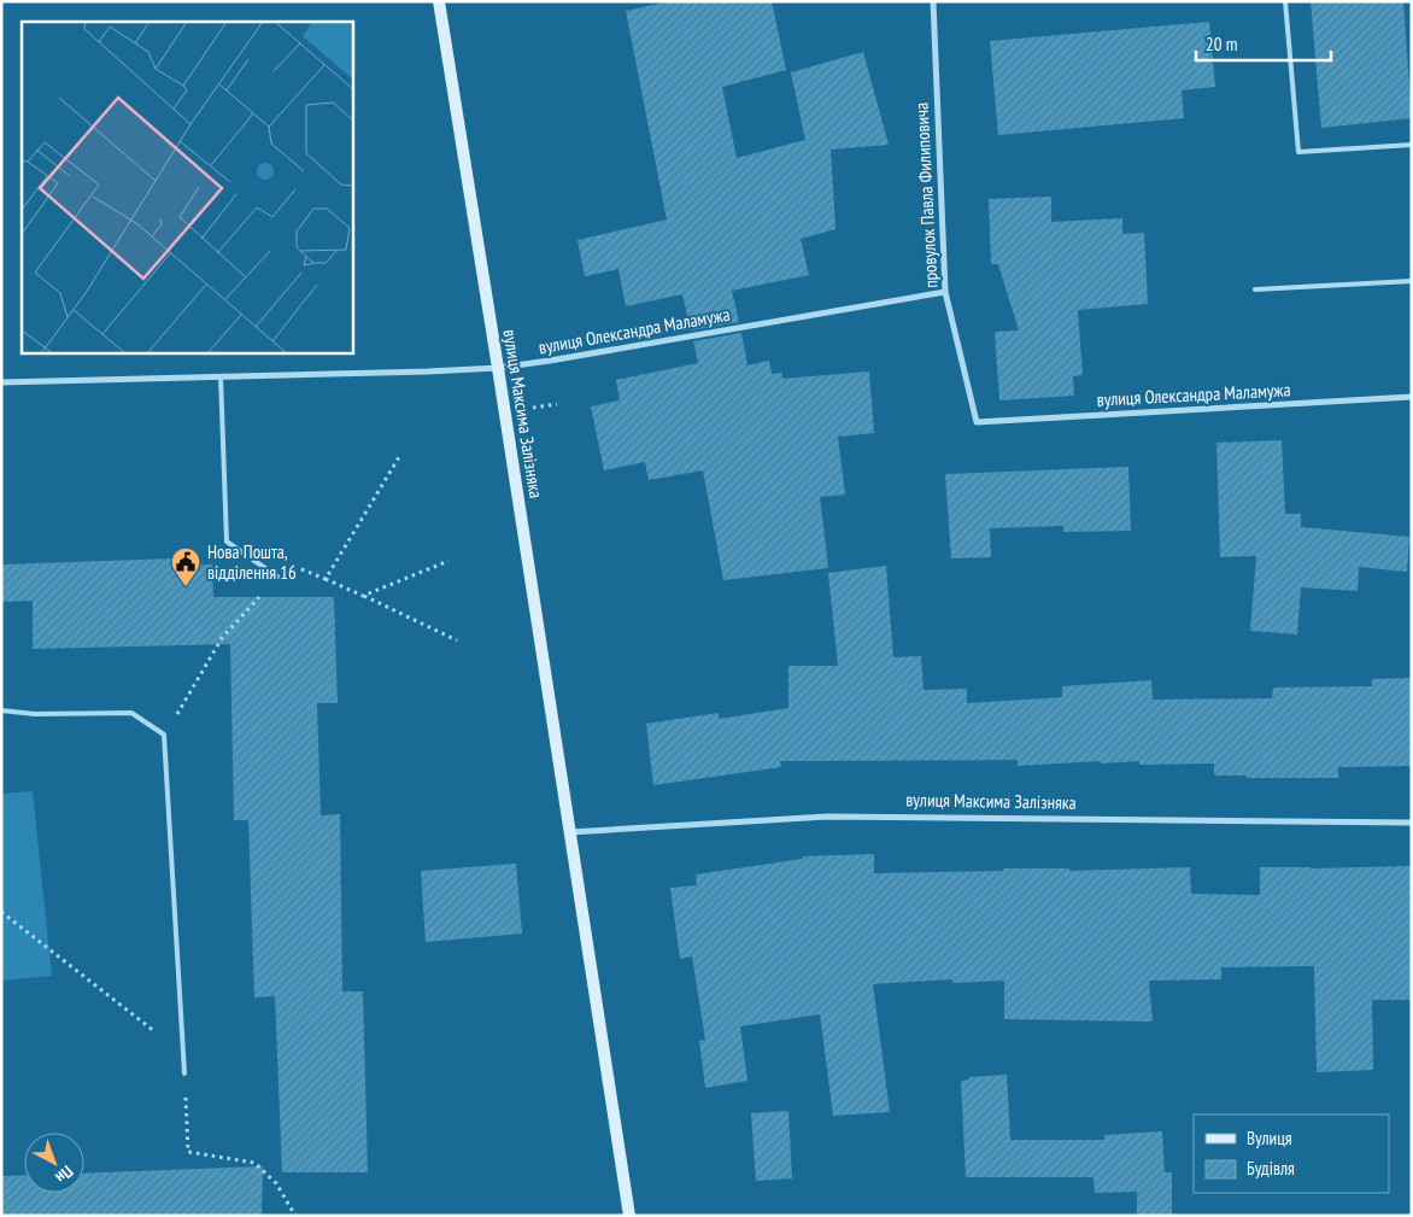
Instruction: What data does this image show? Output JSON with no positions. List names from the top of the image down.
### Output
{
  "streets": {
    "main road": ["вулиця Максима Залізняка"],
    "street": ["провулок Павла Филиповича", "вулиця Олександра Маламужа"]
  },
  "crossings": [
    ["провулок Павла Филиповича", "вулиця Олександра Маламужа"],
    ["вулиця Олександра Маламужа", "вулиця Максима Залізняка"]
  ],
  "places": {
    "public building": ["Нова Пошта, відділення 16"]
  },
  "legend": ["Вулиця", "Будівля"],
  "scale_bar": "20 m",
  "north": "bottom right"
}
